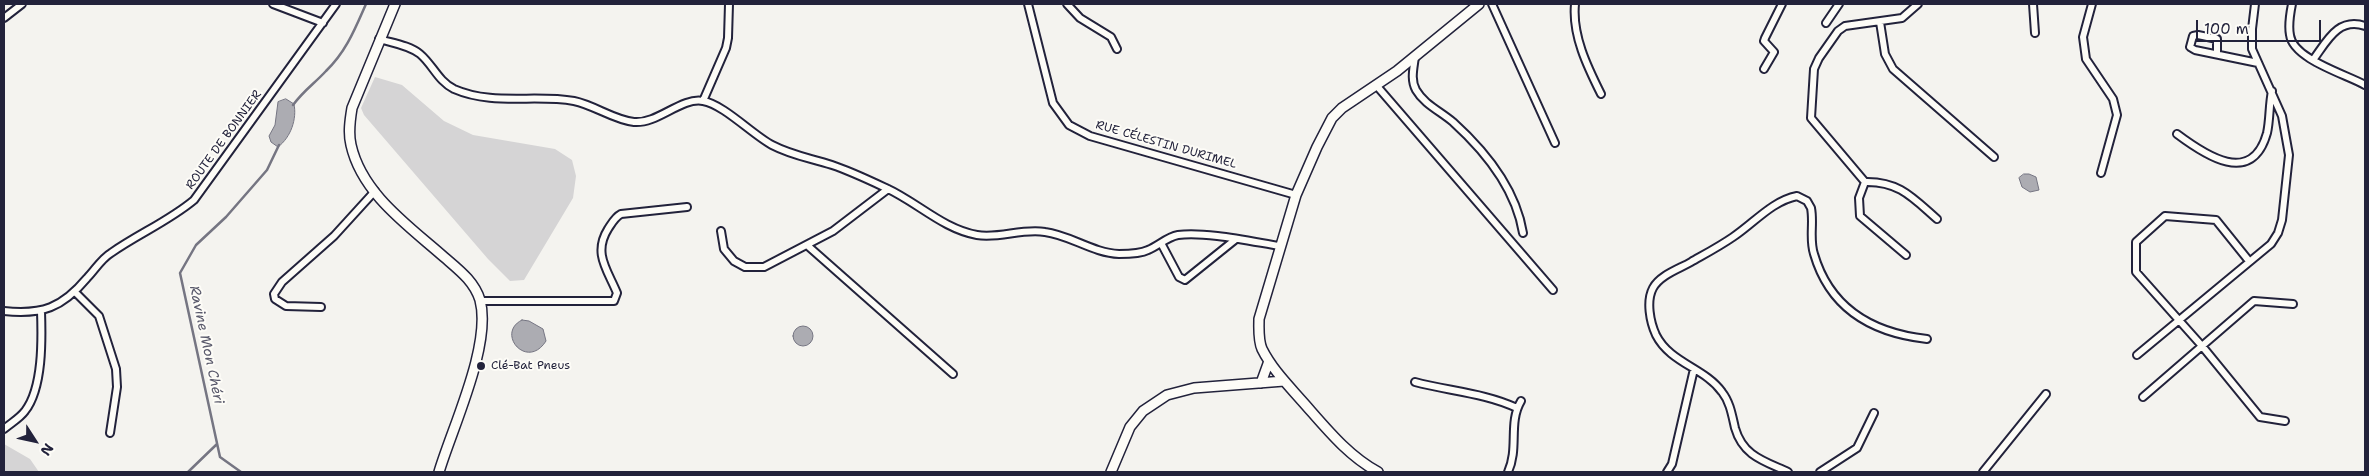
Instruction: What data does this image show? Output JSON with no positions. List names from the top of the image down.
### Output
{
  "streets": {
    "street": ["ROUTE DE BONNIER", "RUE CÉLESTIN DURIMEL"]
  },
  "water": ["Ravine Mon Chéri"],
  "places": ["Clé-Bat Pneus"],
  "scale_bar": "100 m",
  "north": "bottom right"
}
